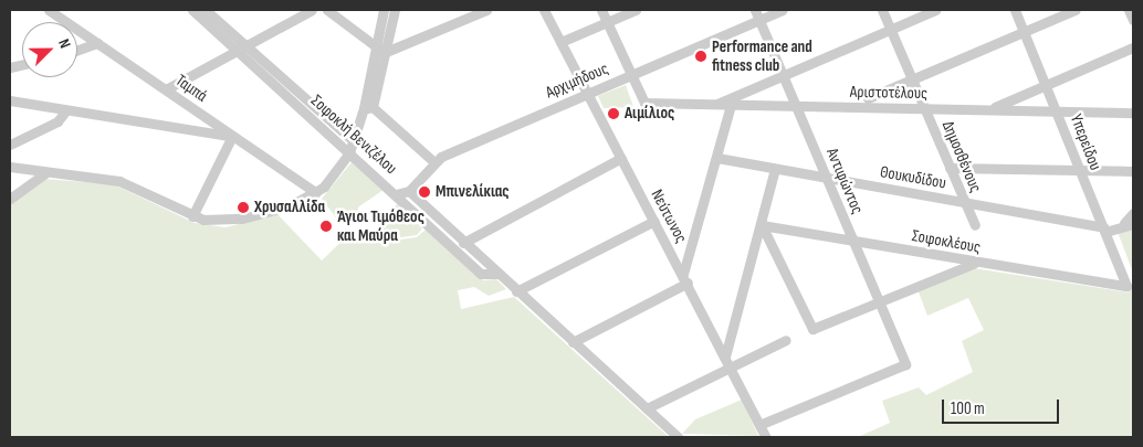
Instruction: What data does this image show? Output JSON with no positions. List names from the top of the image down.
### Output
{
  "streets": {
    "street": [
      "Αρχιμήδους",
      "Ταμπά",
      "Αριστοτέλους",
      "Σοφοκλή Βενιζέλου",
      "Υπερείδου",
      "Δημοσθένους",
      "Θουκυδίδου",
      "Αντιφώντος",
      "Νεύτωνος",
      "Σοφοκλέους"
    ]
  },
  "crossings": [
    ["Αρχιμήδους", "Αριστοτέλους"],
    ["Αρχιμήδους", "Σοφοκλή Βενιζέλου"],
    ["Αρχιμήδους", "Αντιφώντος"],
    ["Αρχιμήδους", "Νεύτωνος"],
    ["Αριστοτέλους", "Υπερείδου"],
    ["Αριστοτέλους", "Δημοσθένους"],
    ["Αριστοτέλους", "Αντιφώντος"],
    ["Υπερείδου", "Θουκυδίδου"],
    ["Υπερείδου", "Σοφοκλέους"],
    ["Δημοσθένους", "Θουκυδίδου"],
    ["Θουκυδίδου", "Αντιφώντος"],
    ["Αντιφώντος", "Νεύτωνος"],
    ["Αντιφώντος", "Σοφοκλέους"]
  ],
  "places": [
    "Performance and fitness club",
    "Αιμίλιος",
    "Μπινελίκιας",
    "Χρυσαλλίδα",
    "Άγιοι Τιμόθεος και Μαύρα"
  ],
  "scale_bar": "100 m",
  "north": "top right"
}
